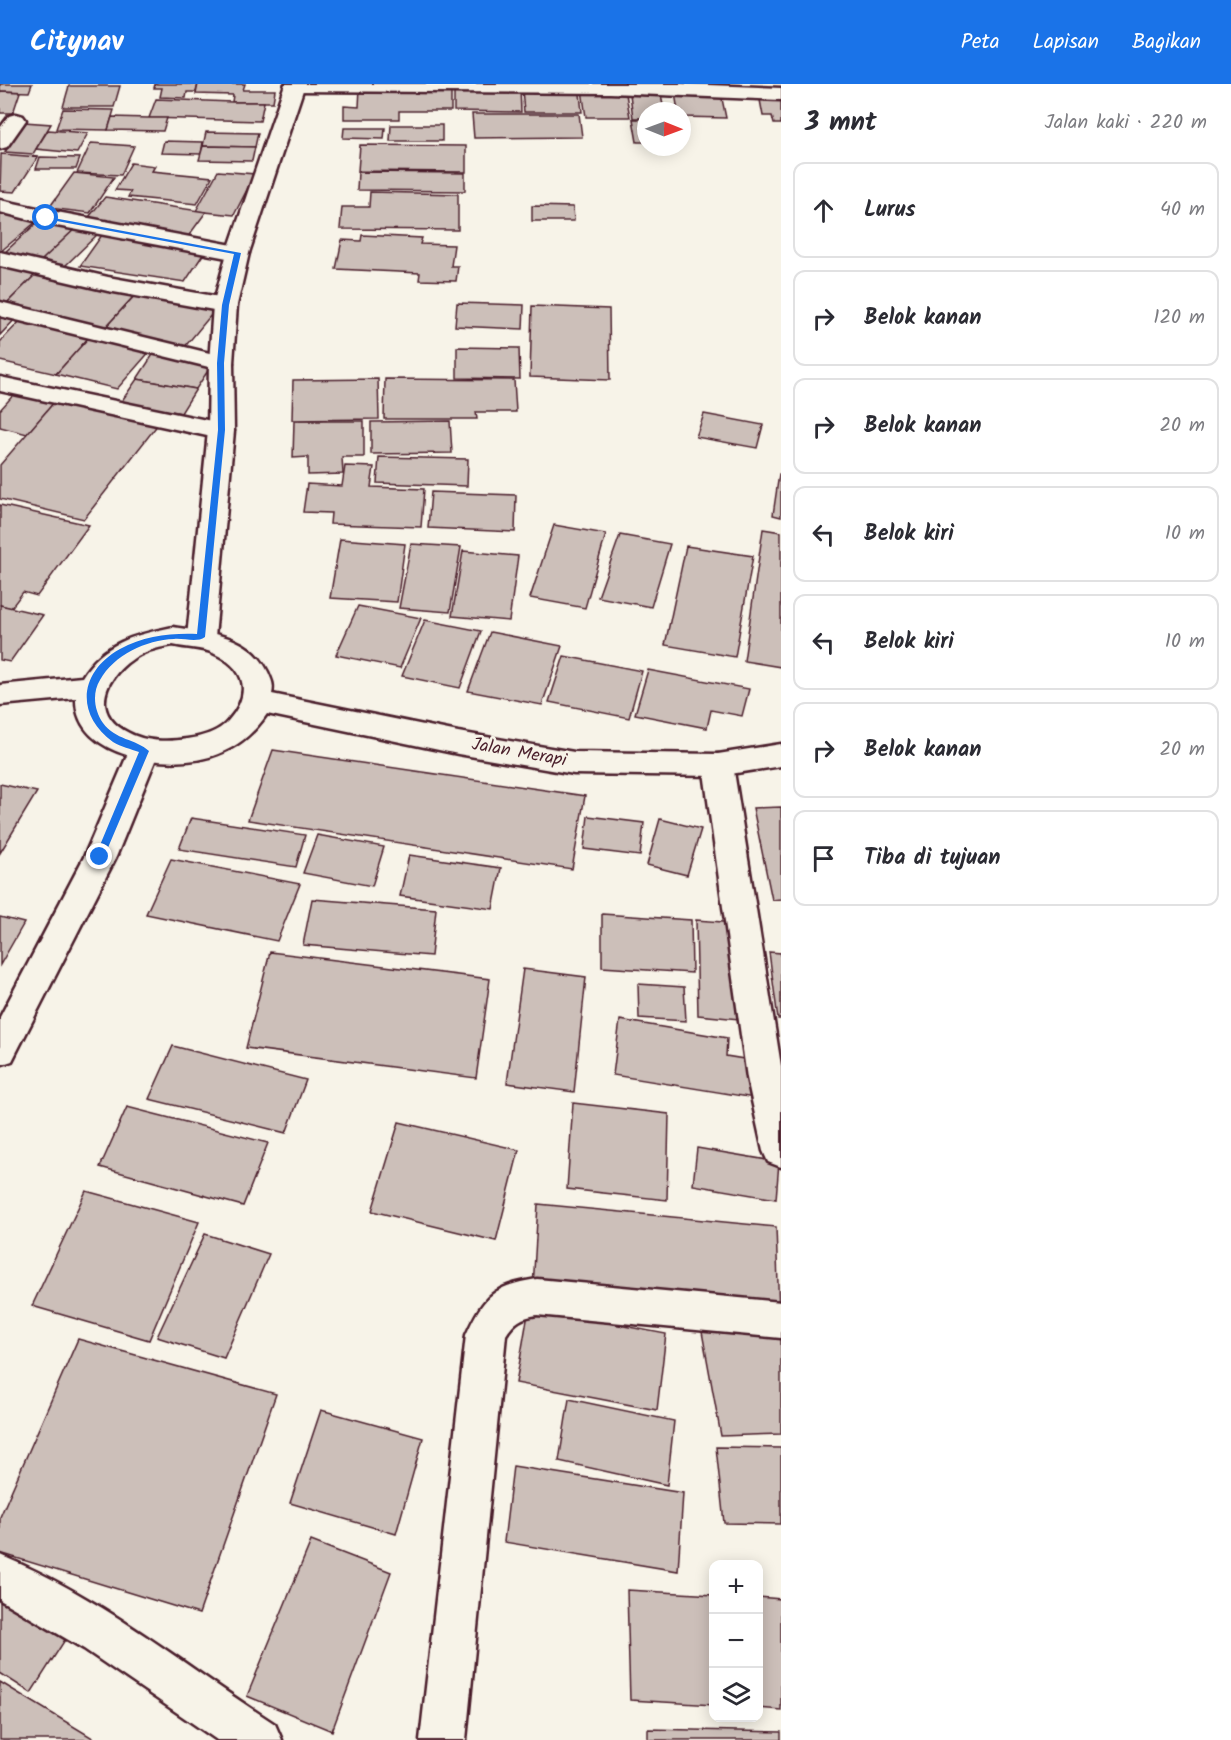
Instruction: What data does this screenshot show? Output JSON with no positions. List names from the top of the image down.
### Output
{
  "streets": {
    "street": ["Jalan Merapi"]
  },
  "north": "right",
  "page": {
    "header": "Citynav",
    "nav": ["Peta", "Lapisan", "Bagikan"],
    "heading": ["3 mnt", "Jalan kaki · 220 m"],
    "list": [
      ["Lurus", "40 m"],
      ["Belok kanan", "120 m"],
      ["Belok kanan", "20 m"],
      ["Belok kiri", "10 m"],
      ["Belok kiri", "10 m"],
      ["Belok kanan", "20 m"],
      "Tiba di tujuan"
    ],
    "map_buttons": ["+", "−"]
  }
}
